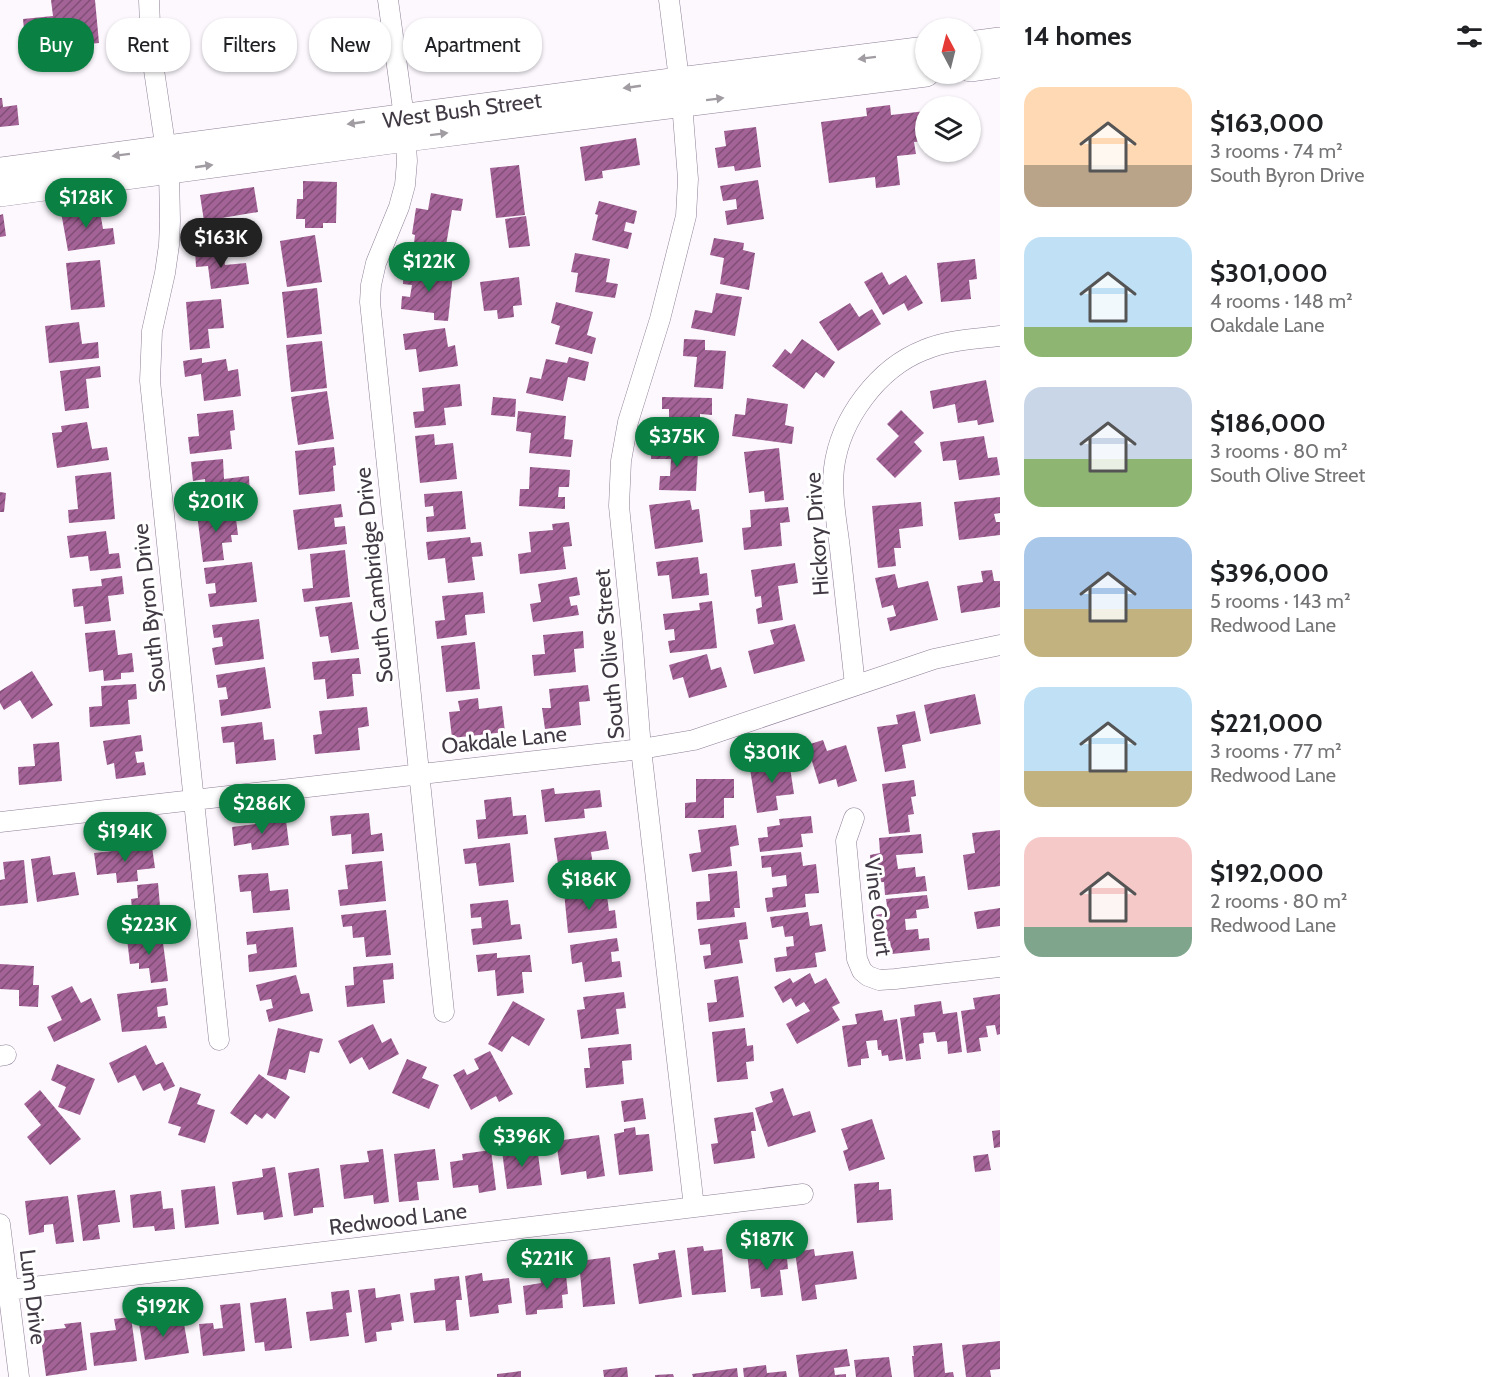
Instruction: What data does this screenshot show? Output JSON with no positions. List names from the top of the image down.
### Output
{
  "streets": {
    "main road": ["West Bush Street"],
    "street": [
      "Hickory Drive",
      "South Cambridge Drive",
      "South Byron Drive",
      "South Olive Street",
      "Oakdale Lane",
      "Vine Court",
      "Redwood Lane",
      "Lum Drive"
    ]
  },
  "crossings": [
    ["West Bush Street", "South Cambridge Drive"],
    ["West Bush Street", "South Byron Drive"],
    ["West Bush Street", "South Olive Street"],
    ["Hickory Drive", "Oakdale Lane"],
    ["South Cambridge Drive", "Oakdale Lane"],
    ["South Byron Drive", "Oakdale Lane"],
    ["South Olive Street", "Oakdale Lane"],
    ["South Olive Street", "Redwood Lane"],
    ["Redwood Lane", "Lum Drive"]
  ],
  "north": "top",
  "page": {
    "heading": "14 homes",
    "chip": [
      "Buy",
      "Rent",
      "Filters",
      "New",
      "Apartment"
    ],
    "list": [
      {
        "name": "$163,000",
        "note": "3 rooms · 74 m² · South Byron Drive"
      },
      {
        "name": "$301,000",
        "note": "4 rooms · 148 m² · Oakdale Lane"
      },
      {
        "name": "$186,000",
        "note": "3 rooms · 80 m² · South Olive Street"
      },
      {
        "name": "$396,000",
        "note": "5 rooms · 143 m² · Redwood Lane"
      },
      {
        "name": "$221,000",
        "note": "3 rooms · 77 m² · Redwood Lane"
      },
      {
        "name": "$192,000",
        "note": "2 rooms · 80 m² · Redwood Lane"
      }
    ],
    "price": [
      "$128K",
      "$163K",
      "$122K",
      "$375K",
      "$201K",
      "$301K",
      "$286K",
      "$194K",
      "$186K",
      "$223K",
      "$396K",
      "$187K",
      "$221K",
      "$192K"
    ]
  }
}
